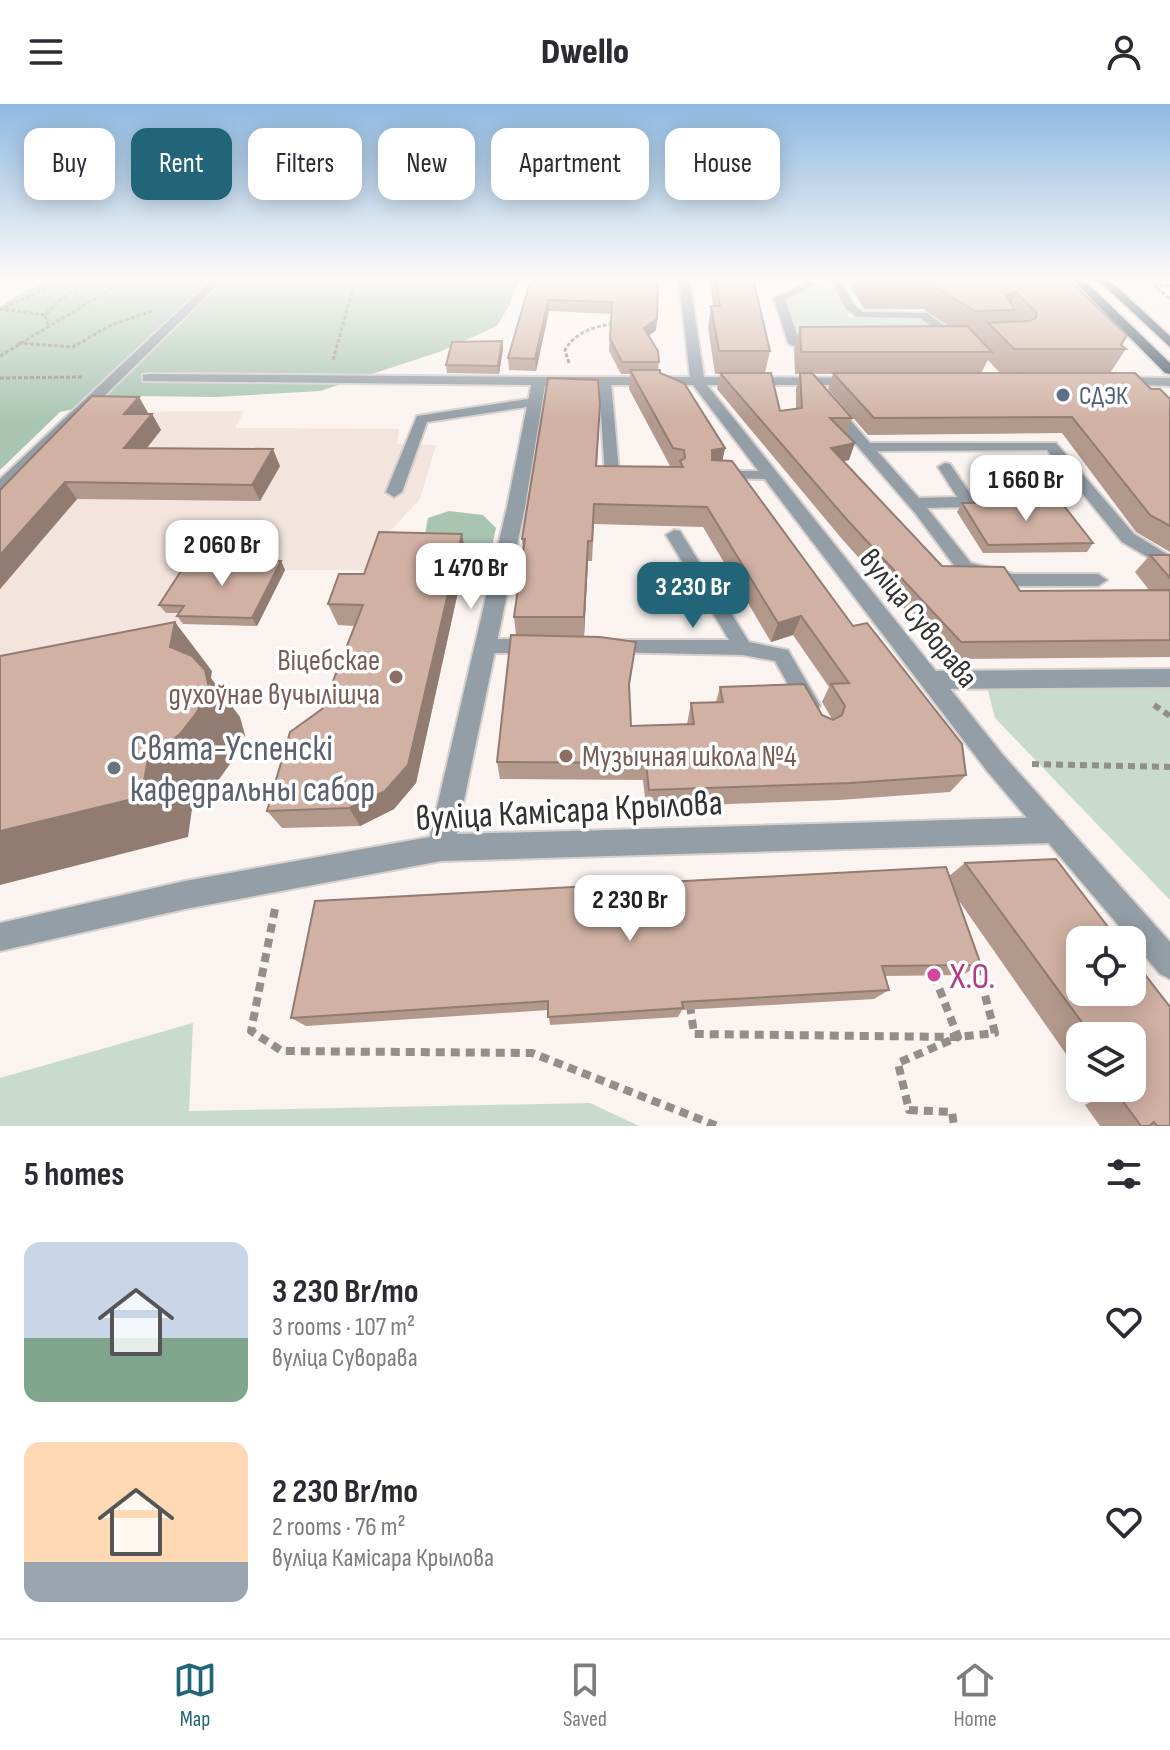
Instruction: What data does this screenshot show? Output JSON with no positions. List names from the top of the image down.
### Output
{
  "streets": {
    "street": ["вуліца Суворава", "вуліца Камісара Крылова"]
  },
  "crossings": [
    ["вуліца Суворава", "вуліца Камісара Крылова"]
  ],
  "places": [
    "СДЭК",
    "Віцебскае духоўнае вучылішча",
    "Музычная школа №4",
    "Свята-Успенскі кафедральны сабор",
    "X.O."
  ],
  "page": {
    "header": "Dwello",
    "chip": [
      "Buy",
      "Rent",
      "Filters",
      "New",
      "Apartment",
      "House"
    ],
    "price": [
      "1 660 Br",
      "2 060 Br",
      "1 470 Br",
      "3 230 Br",
      "2 230 Br"
    ],
    "heading": "5 homes",
    "list": [
      {
        "name": "3 230 Br/mo",
        "note": "3 rooms · 107 m² · вуліца Суворава"
      },
      {
        "name": "2 230 Br/mo",
        "note": "2 rooms · 76 m² · вуліца Камісара Крылова"
      }
    ],
    "tabs": ["Map", "Saved", "Home"]
  }
}
